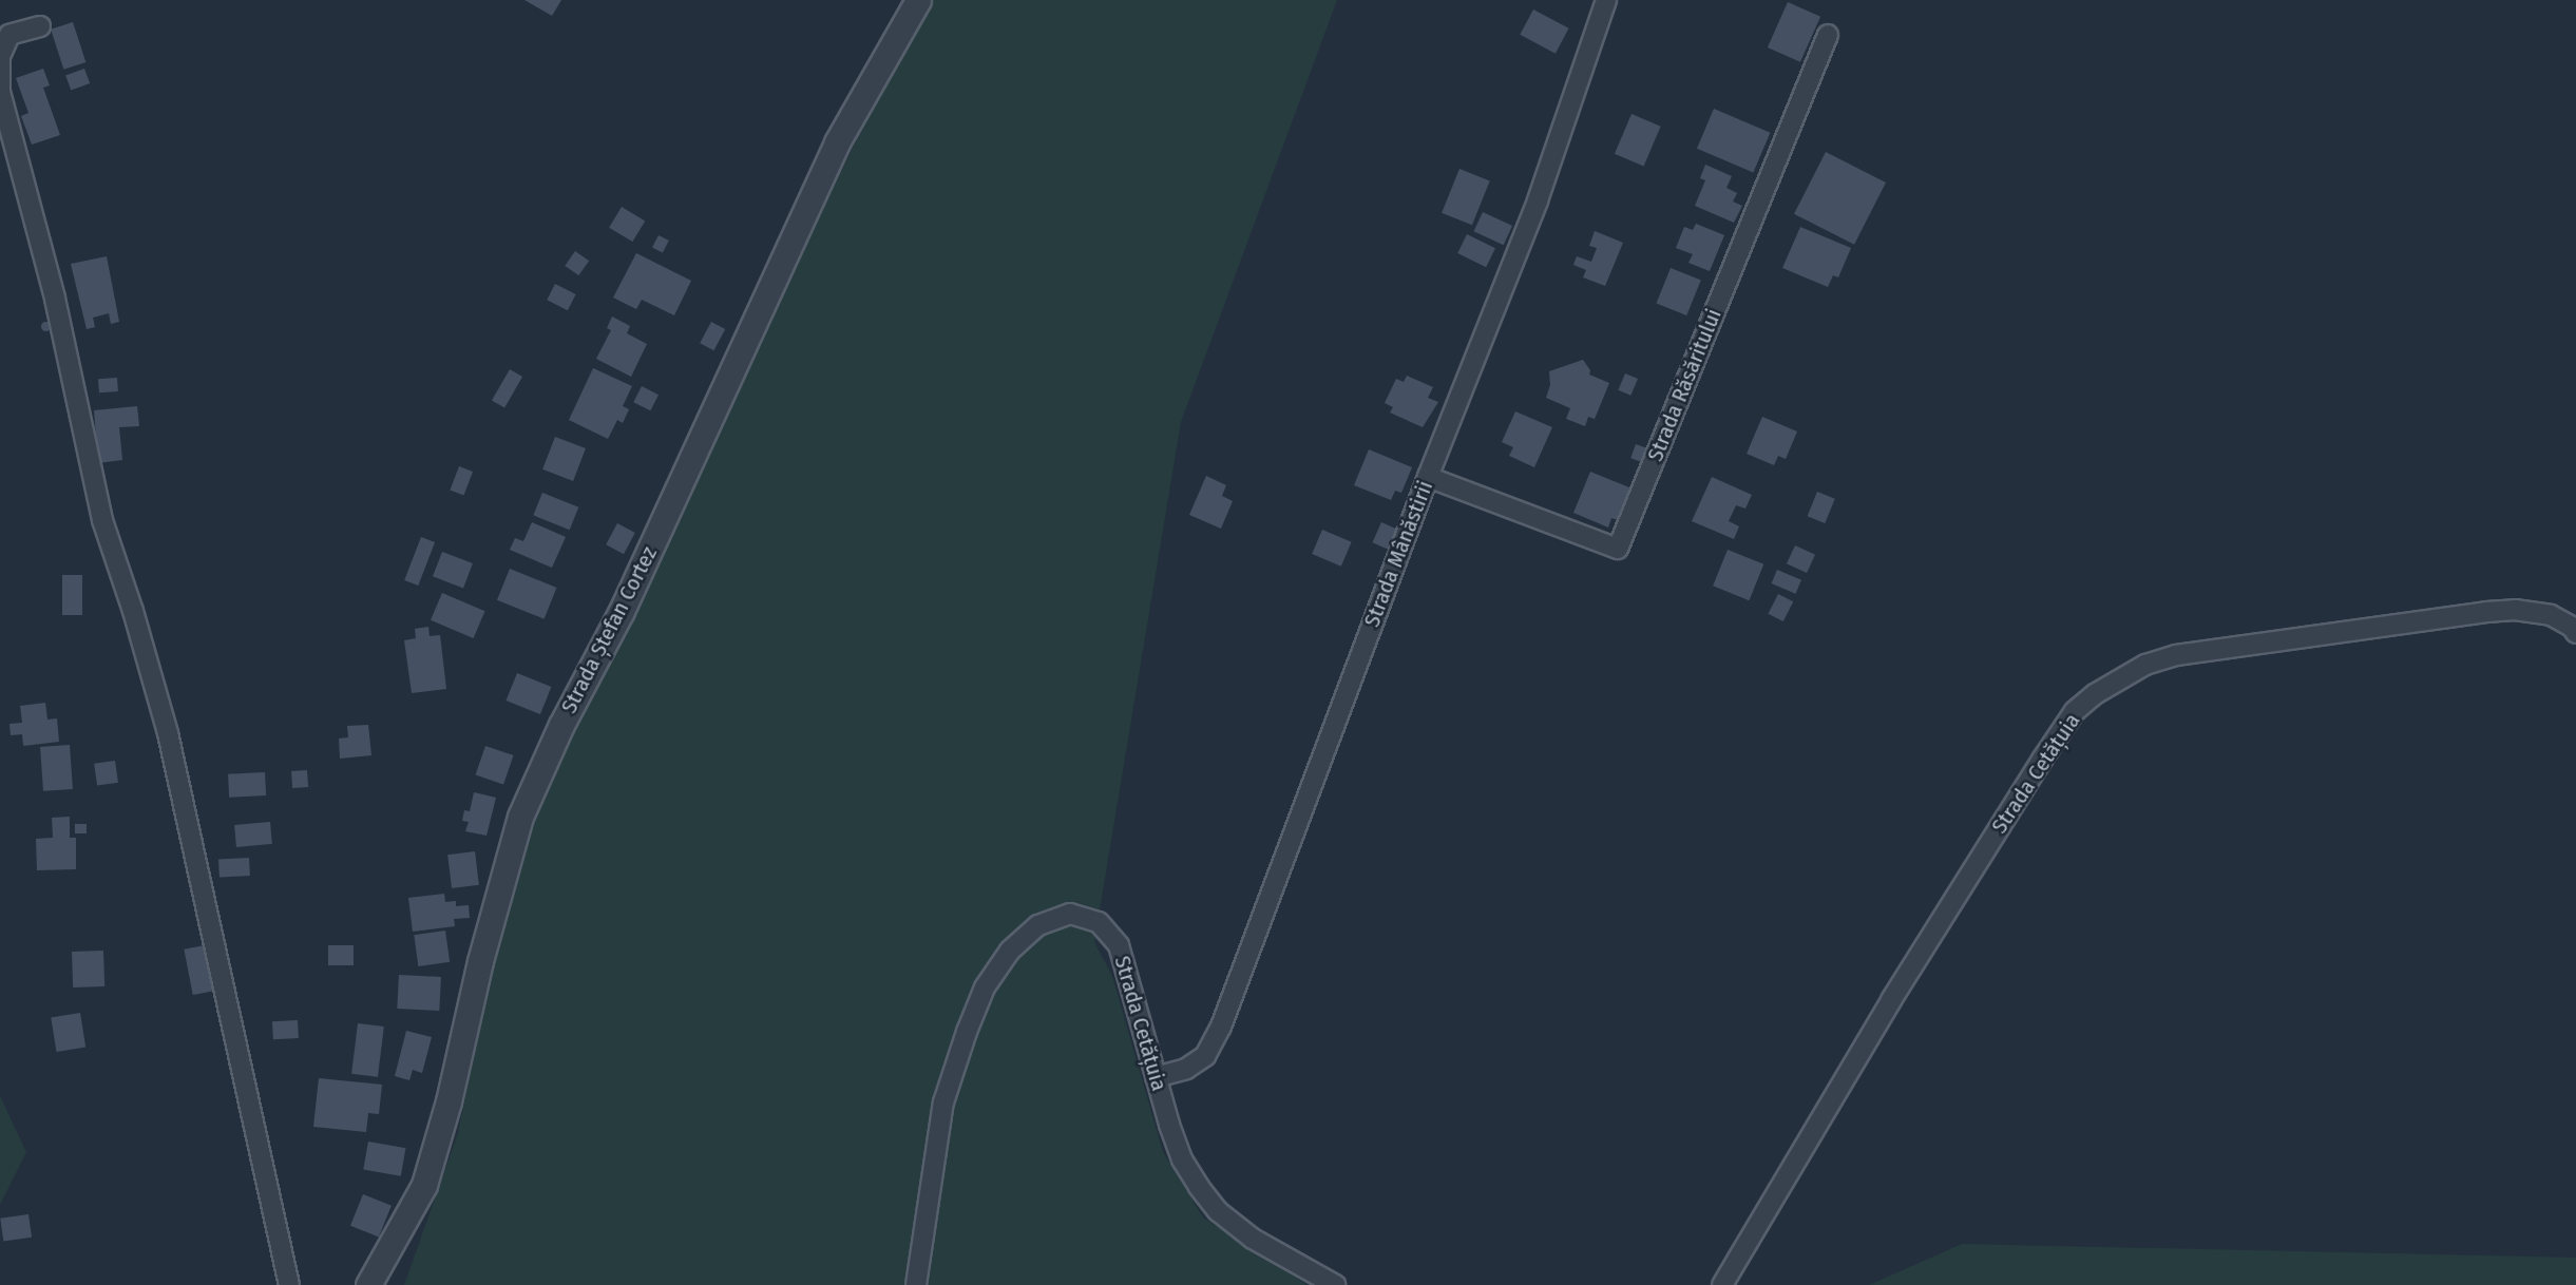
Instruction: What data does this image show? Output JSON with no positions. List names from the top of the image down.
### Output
{
  "streets": {
    "street": [
      "Strada Răsăritului",
      "Strada Mânăstirii",
      "Strada Ștefan Cortez",
      "Strada Cetățuia"
    ]
  },
  "crossings": [
    ["Strada Răsăritului", "Strada Mânăstirii"],
    ["Strada Mânăstirii", "Strada Cetățuia"]
  ]
}
